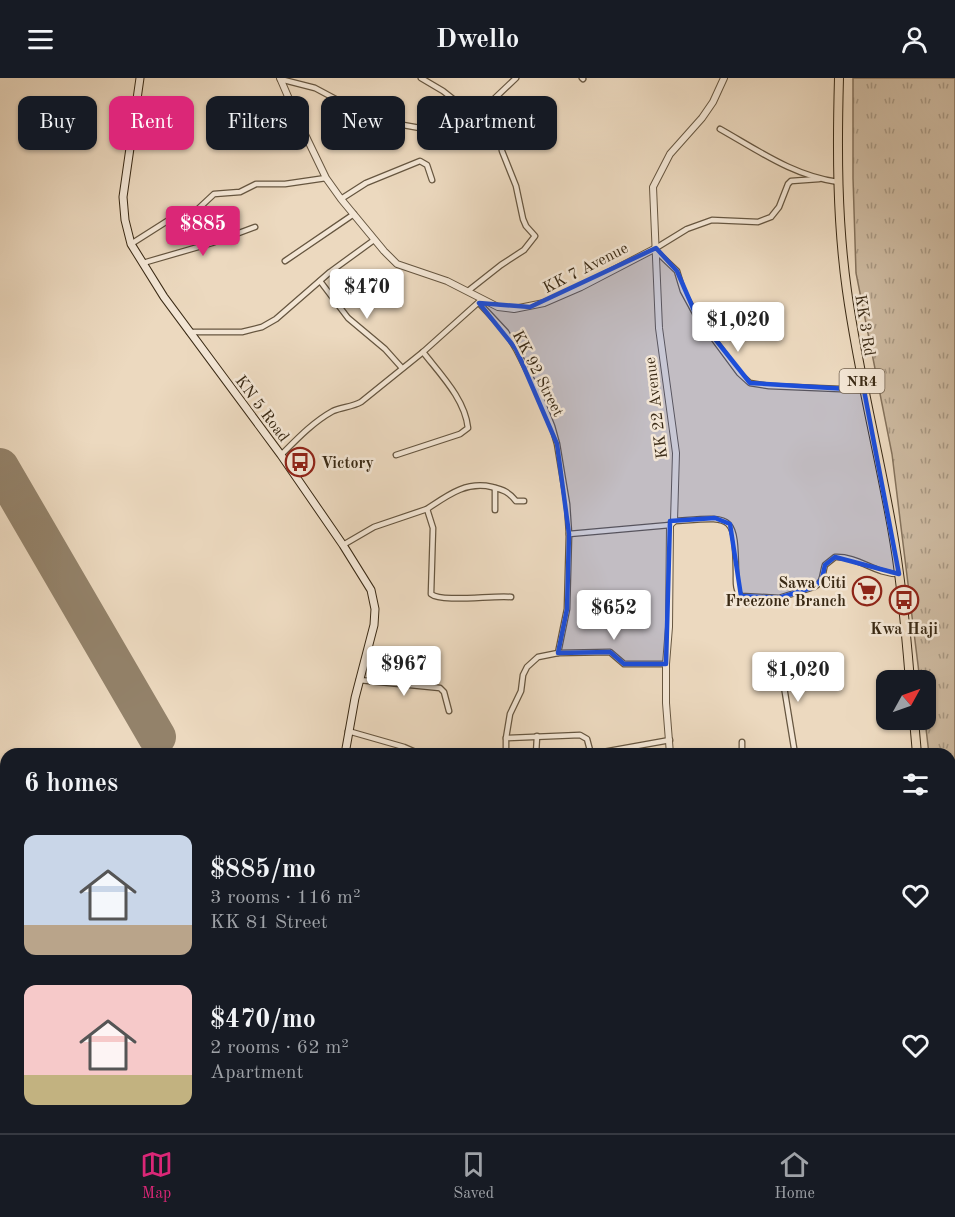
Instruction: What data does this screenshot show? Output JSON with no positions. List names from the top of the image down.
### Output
{
  "streets": {
    "highway": ["KK 3 Rd", "NR4"],
    "main road": ["KN 5 Road"],
    "street": ["KK 7 Avenue", "KK 92 Street", "KK 22 Avenue"]
  },
  "crossings": [
    ["KK 7 Avenue", "KK 92 Street"],
    ["KK 7 Avenue", "KK 22 Avenue"]
  ],
  "places": {
    "bus stop": ["Victory", "Kwa Haji"],
    "supermarket": ["Sawa Citi Freezone Branch"]
  },
  "north": "top right",
  "page": {
    "header": "Dwello",
    "chip": [
      "Buy",
      "Rent",
      "Filters",
      "New",
      "Apartment"
    ],
    "price": [
      "$885",
      "$470",
      "$1,020",
      "$652",
      "$967",
      "$1,020"
    ],
    "heading": "6 homes",
    "list": [
      {
        "name": "$885/mo",
        "note": "3 rooms · 116 m² · KK 81 Street"
      },
      {
        "name": "$470/mo",
        "note": "2 rooms · 62 m² · Apartment"
      }
    ],
    "tabs": ["Map", "Saved", "Home"]
  }
}
